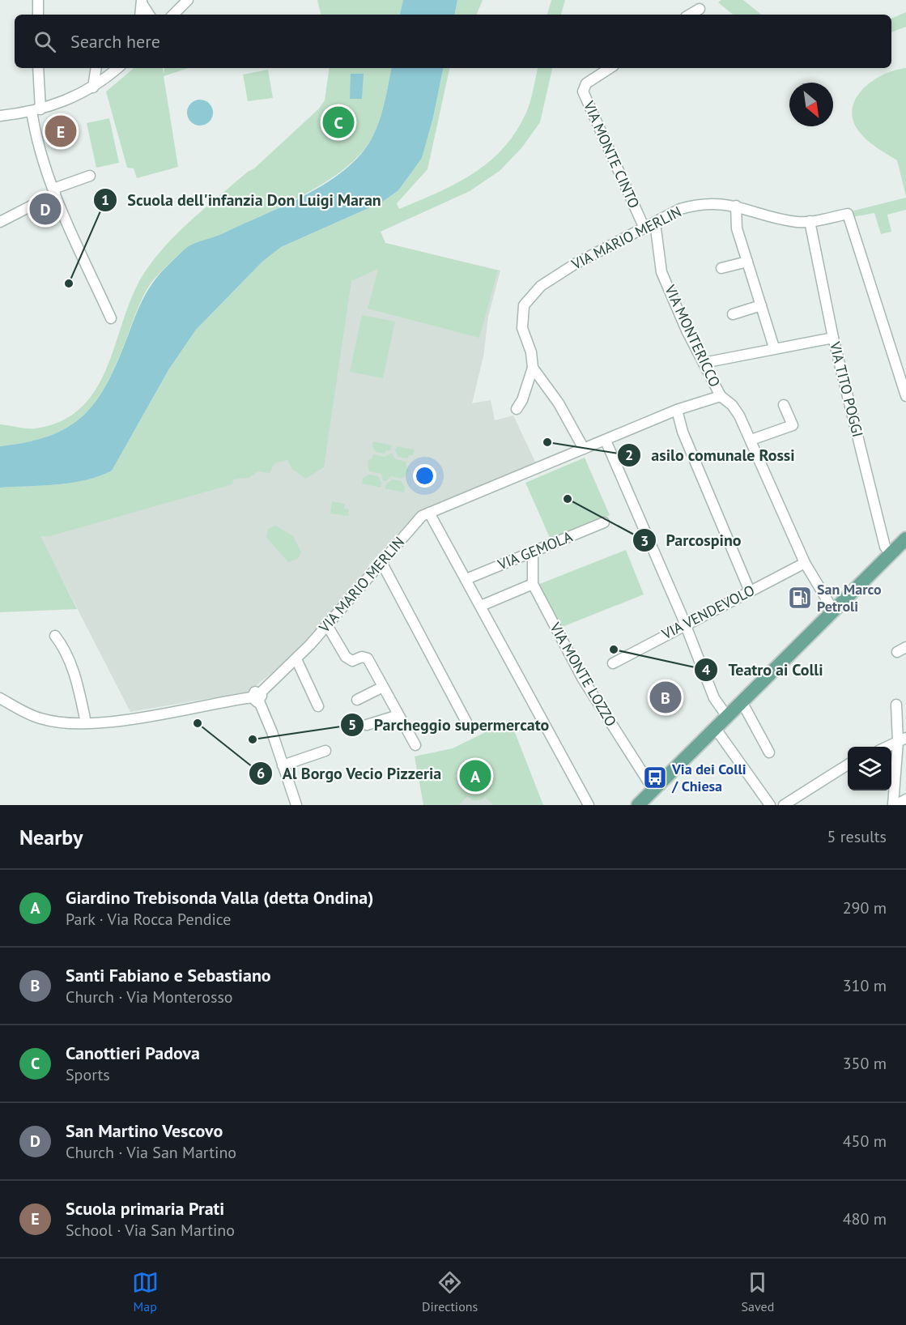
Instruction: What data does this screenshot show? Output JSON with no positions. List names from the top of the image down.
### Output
{
  "streets": {
    "street": [
      "VIA MONTE CINTO",
      "VIA MARIO MERLIN",
      "VIA MONTERICCO",
      "VIA TITO POGGI",
      "VIA GEMOLA",
      "VIA VENDEVOLO",
      "VIA MONTE LOZZO"
    ]
  },
  "crossings": [
    ["VIA MONTE CINTO", "VIA MARIO MERLIN"],
    ["VIA MARIO MERLIN", "VIA MONTERICCO"],
    ["VIA MARIO MERLIN", "VIA TITO POGGI"],
    ["VIA MONTERICCO", "VIA VENDEVOLO"],
    ["VIA GEMOLA", "VIA MONTE LOZZO"]
  ],
  "places": {
    "other": [
      "Scuola dell'infanzia Don Luigi Maran",
      "asilo comunale Rossi",
      "Parcospino",
      "Teatro ai Colli",
      "Al Borgo Vecio Pizzeria",
      "Parcheggio supermercato"
    ],
    "fuel station": ["San Marco Petroli"],
    "bus stop": ["Via dei Colli / Chiesa"]
  },
  "north": "bottom right",
  "page": {
    "search": "Search here",
    "pins": [
      "C",
      "E",
      "D",
      "B",
      "A"
    ],
    "heading": ["Nearby", "5 results"],
    "list": [
      {
        "mark": "A",
        "name": "Giardino Trebisonda Valla (detta Ondina)",
        "note": "Park · Via Rocca Pendice",
        "value": "290 m"
      },
      {
        "mark": "B",
        "name": "Santi Fabiano e Sebastiano",
        "note": "Church · Via Monterosso",
        "value": "310 m"
      },
      {
        "mark": "C",
        "name": "Canottieri Padova",
        "note": "Sports",
        "value": "350 m"
      },
      {
        "mark": "D",
        "name": "San Martino Vescovo",
        "note": "Church · Via San Martino",
        "value": "450 m"
      },
      {
        "mark": "E",
        "name": "Scuola primaria Prati",
        "note": "School · Via San Martino",
        "value": "480 m"
      }
    ],
    "nav": ["Map", "Directions", "Saved"]
  }
}
